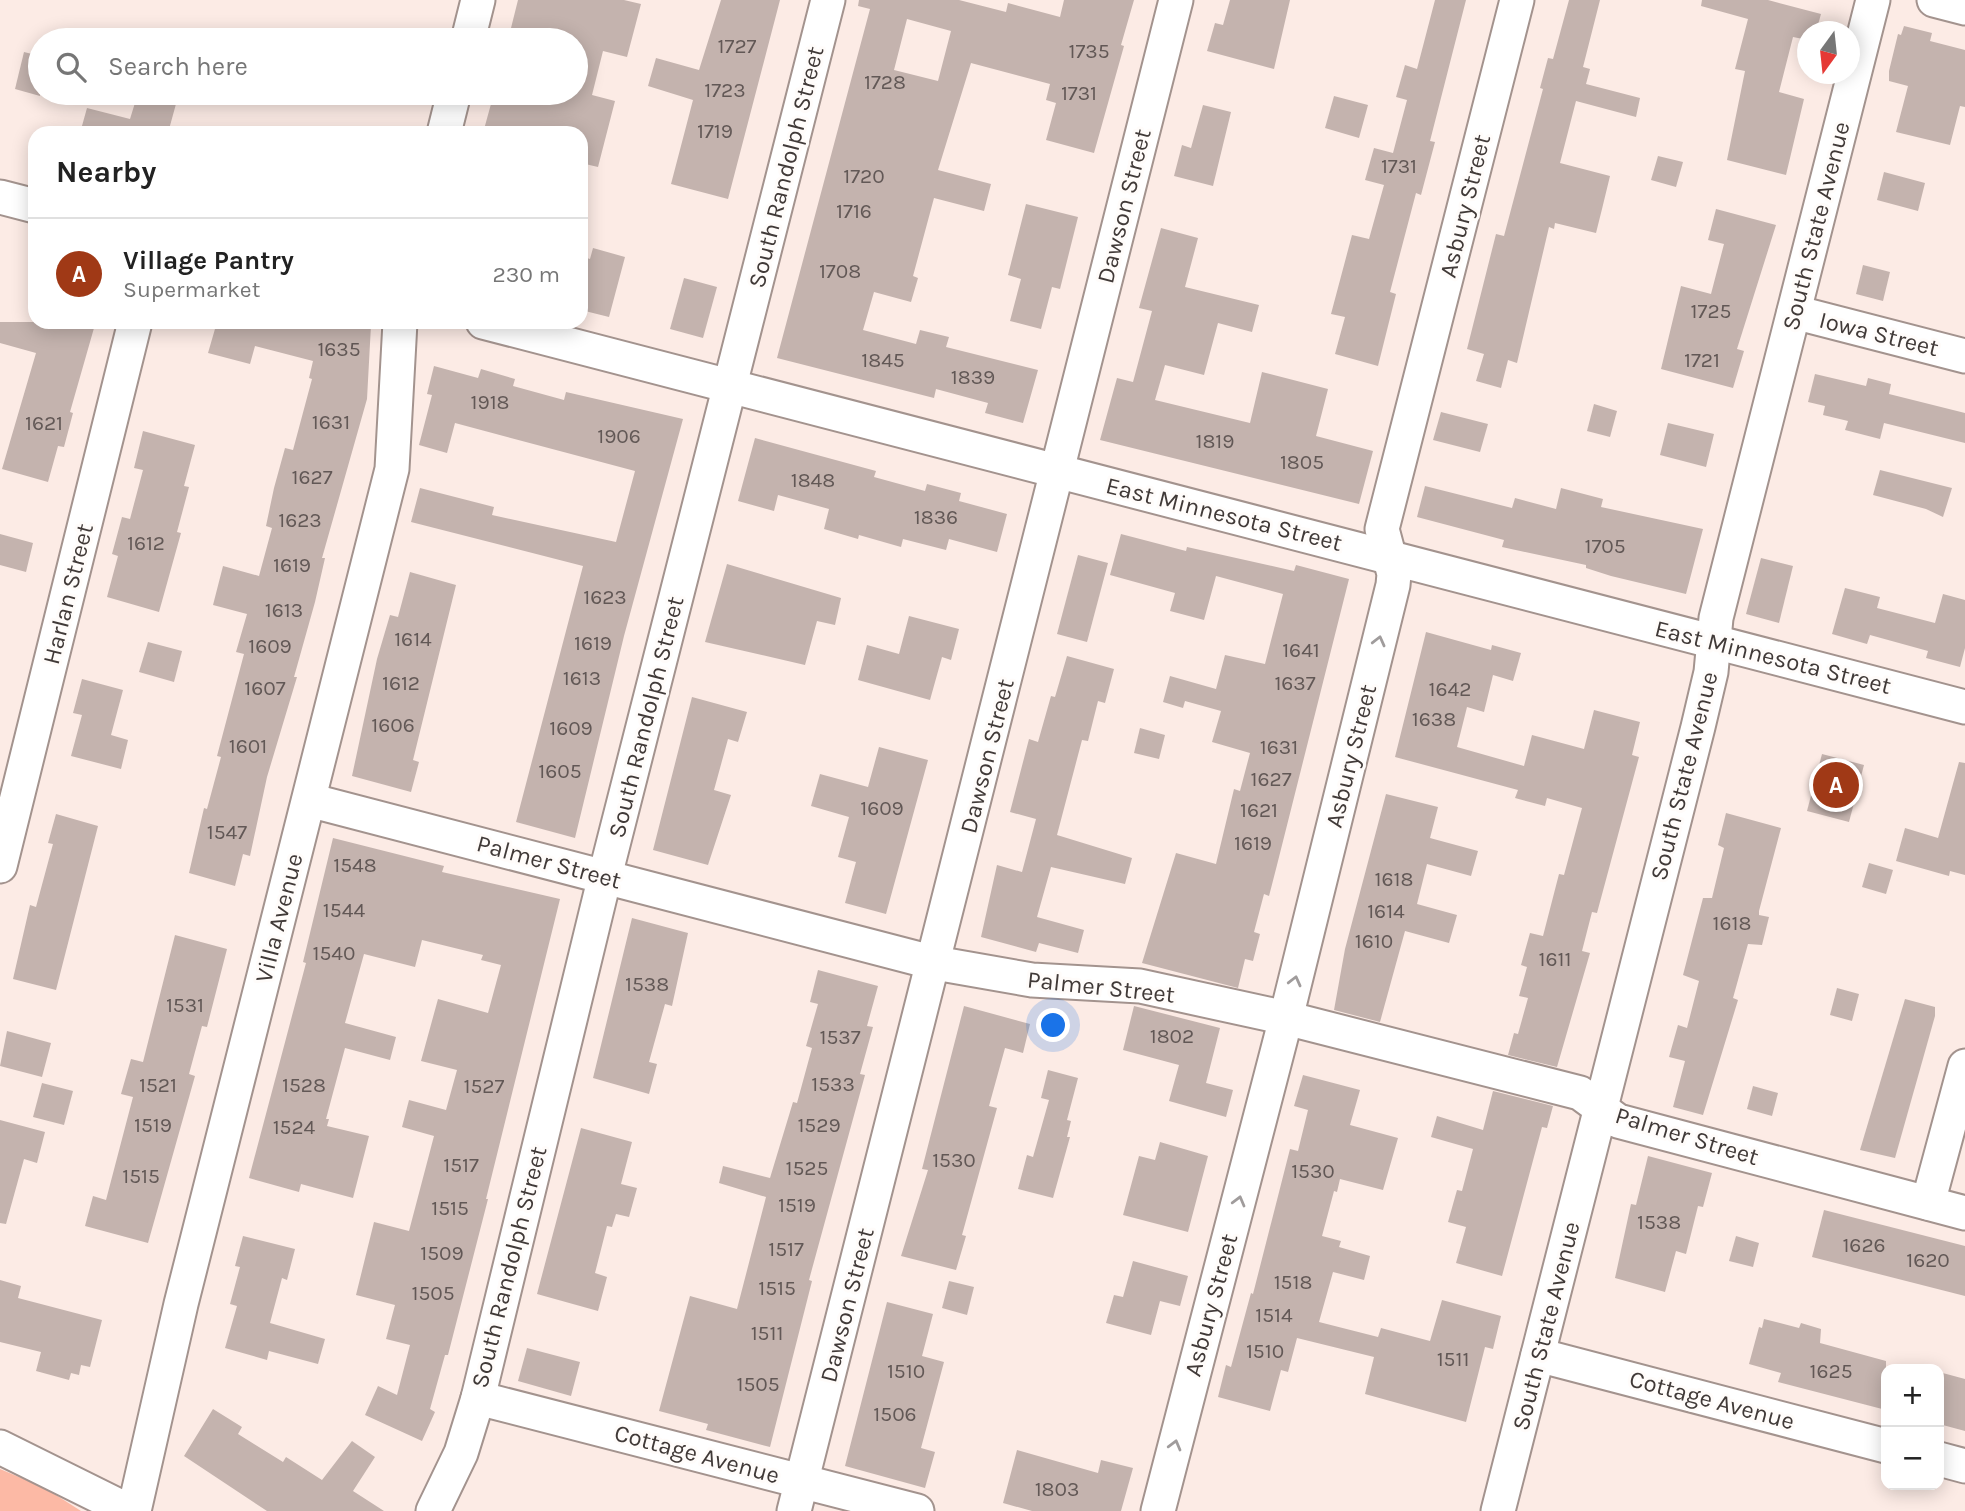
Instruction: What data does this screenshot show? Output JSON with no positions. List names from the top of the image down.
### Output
{
  "streets": {
    "street": [
      "South Randolph Street",
      "Dawson Street",
      "Asbury Street",
      "South State Avenue",
      "Iowa Street",
      "East Minnesota Street",
      "Harlan Street",
      "Palmer Street",
      "Villa Avenue",
      "Cottage Avenue"
    ]
  },
  "crossings": [
    ["South Randolph Street", "East Minnesota Street"],
    ["South Randolph Street", "Palmer Street"],
    ["South Randolph Street", "Cottage Avenue"],
    ["Dawson Street", "East Minnesota Street"],
    ["Dawson Street", "Palmer Street"],
    ["Dawson Street", "Cottage Avenue"],
    ["Asbury Street", "East Minnesota Street"],
    ["Asbury Street", "Palmer Street"],
    ["South State Avenue", "Iowa Street"],
    ["South State Avenue", "East Minnesota Street"],
    ["South State Avenue", "Palmer Street"],
    ["South State Avenue", "Cottage Avenue"],
    ["Palmer Street", "Villa Avenue"]
  ],
  "one_way": ["Asbury Street"],
  "house_numbers": [
    "1727",
    "1735",
    "1728",
    "1723",
    "1731",
    "1719",
    "1731",
    "1720",
    "1716",
    "1708",
    "1725",
    "1635",
    "1845",
    "1721",
    "1839",
    "1918",
    "1631",
    "1621",
    "1906",
    "1819",
    "1805",
    "1627",
    "1848",
    "1836",
    "1623",
    "1612",
    "1705",
    "1619",
    "1623",
    "1613",
    "1614",
    "1619",
    "1609",
    "1641",
    "1613",
    "1612",
    "1637",
    "1607",
    "1642",
    "1638",
    "1606",
    "1609",
    "1601",
    "1631",
    "1605",
    "1627",
    "1609",
    "1621",
    "1547",
    "1619",
    "1548",
    "1618",
    "1544",
    "1614",
    "1618",
    "1610",
    "1540",
    "1611",
    "1538",
    "1531",
    "1802",
    "1537",
    "1533",
    "1521",
    "1528",
    "1527",
    "1519",
    "1529",
    "1524",
    "1530",
    "1517",
    "1525",
    "1530",
    "1515",
    "1519",
    "1515",
    "1538",
    "1626",
    "1517",
    "1509",
    "1620",
    "1518",
    "1515",
    "1505",
    "1514",
    "1511",
    "1510",
    "1511",
    "1510",
    "1625",
    "1505",
    "1506",
    "1803"
  ],
  "north": "bottom",
  "page": {
    "search": "Search here",
    "heading": "Nearby",
    "list": [
      {
        "mark": "A",
        "name": "Village Pantry",
        "note": "Supermarket",
        "value": "230 m"
      }
    ],
    "pins": "A",
    "map_buttons": ["+", "−"]
  }
}
